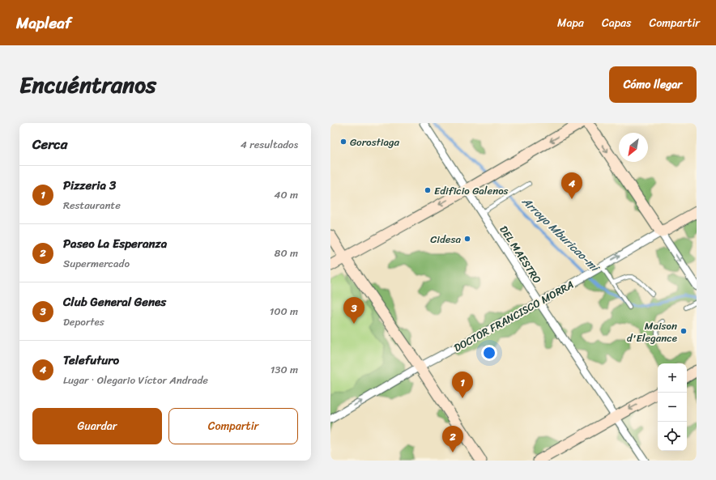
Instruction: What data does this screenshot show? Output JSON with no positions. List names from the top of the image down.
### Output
{
  "streets": {
    "street": ["DEL MAESTRO", "DOCTOR FRANCISCO MORRA"]
  },
  "crossings": [
    ["DEL MAESTRO", "DOCTOR FRANCISCO MORRA"]
  ],
  "one_way": ["DOCTOR FRANCISCO MORRA"],
  "water": ["Arroyo Mburicao-mi"],
  "places": [
    "Gorostiaga",
    "Edificio Galenos",
    "Cidesa",
    "Maison d'Elegance"
  ],
  "north": "bottom left",
  "page": {
    "header": "Mapleaf",
    "nav": ["Mapa", "Capas", "Compartir"],
    "title": "Encuéntranos",
    "buttons": [
      "Cómo llegar",
      ["Guardar", "Compartir"]
    ],
    "heading": ["Cerca", "4 resultados"],
    "list": [
      {
        "mark": "1",
        "name": "Pizzeria 3",
        "note": "Restaurante",
        "value": "40 m"
      },
      {
        "mark": "2",
        "name": "Paseo La Esperanza",
        "note": "Supermercado",
        "value": "80 m"
      },
      {
        "mark": "3",
        "name": "Club General Genes",
        "note": "Deportes",
        "value": "100 m"
      },
      {
        "mark": "4",
        "name": "Telefuturo",
        "note": "Lugar · Olegario Víctor Andrade",
        "value": "130 m"
      }
    ],
    "pins": [
      "4",
      "3",
      "1",
      "2"
    ],
    "map_buttons": ["+", "−"]
  }
}
